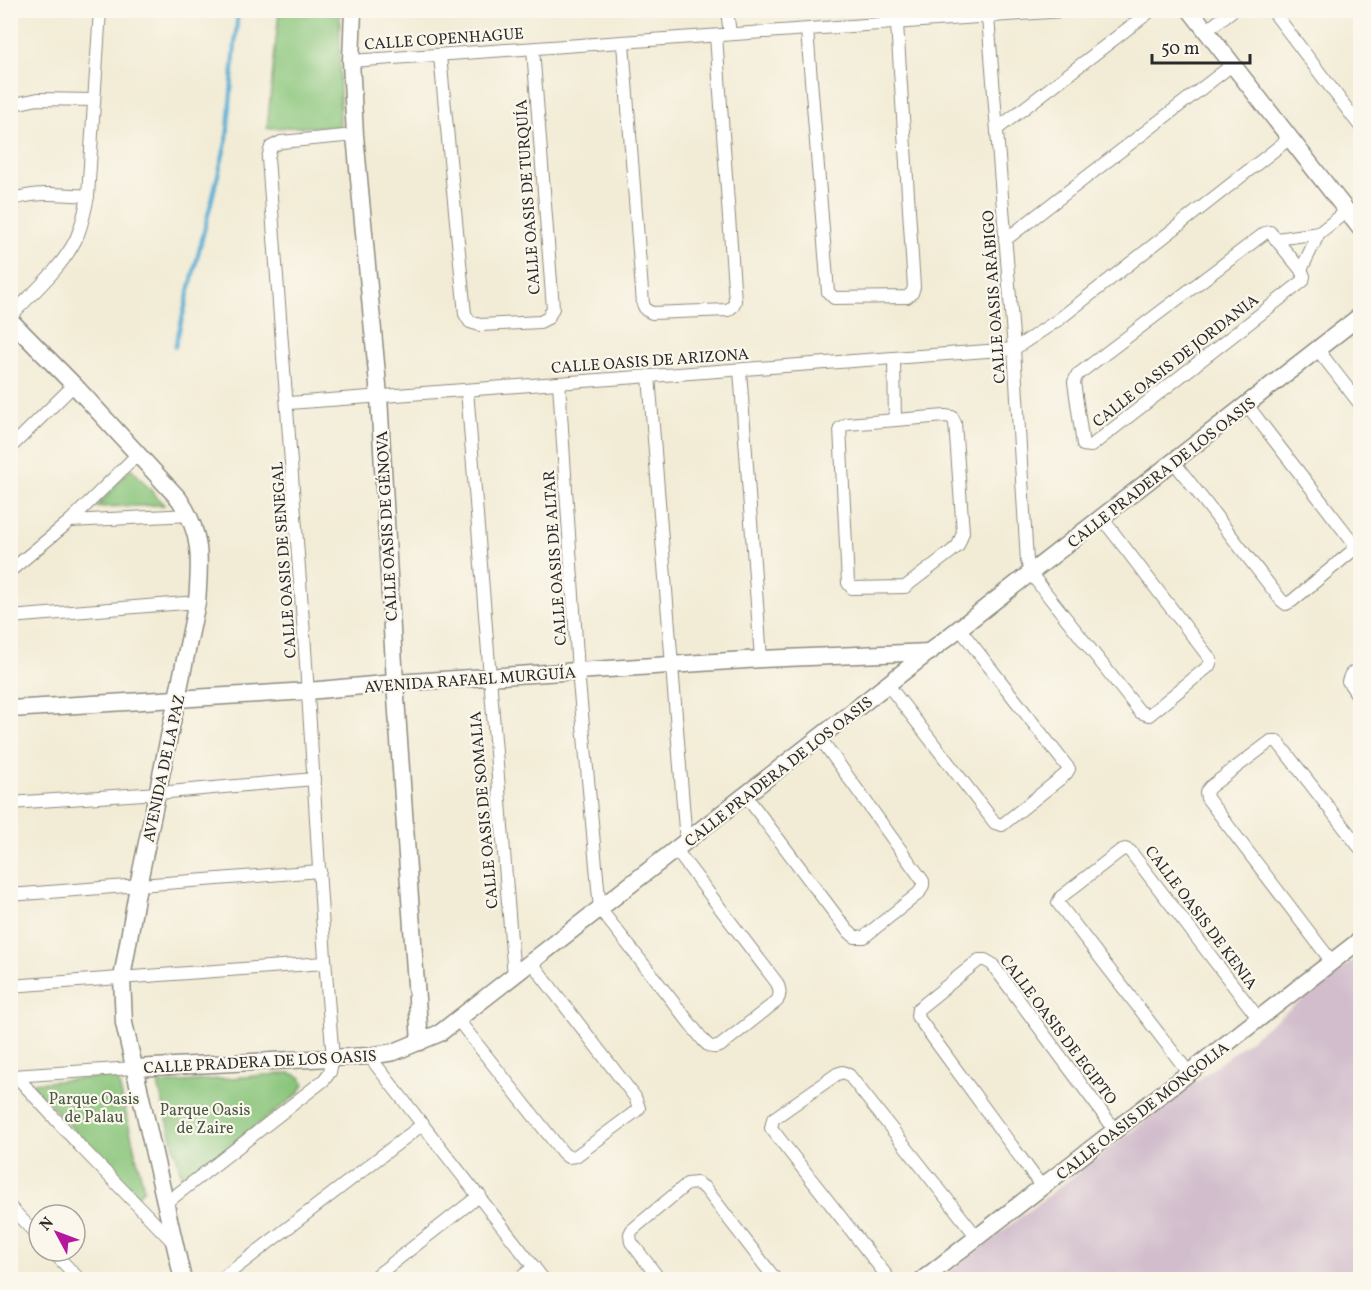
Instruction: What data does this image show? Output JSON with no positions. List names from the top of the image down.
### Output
{
  "streets": {
    "street": [
      "CALLE COPENHAGUE",
      "CALLE OASIS DE TURQUÍA",
      "CALLE OASIS ARÁBIGO",
      "CALLE OASIS DE ARIZONA",
      "CALLE OASIS DE JORDANIA",
      "CALLE PRADERA DE LOS OASIS",
      "CALLE OASIS DE GÉNOVA",
      "CALLE OASIS DE ALTAR",
      "CALLE OASIS DE SENEGAL",
      "AVENIDA RAFAEL MURGUÍA",
      "AVENIDA DE LA PAZ",
      "CALLE OASIS DE SOMALIA",
      "CALLE OASIS DE KENIA",
      "CALLE OASIS DE EGIPTO",
      "CALLE OASIS DE MONGOLIA"
    ]
  },
  "crossings": [
    ["CALLE COPENHAGUE", "CALLE OASIS DE TURQUÍA"],
    ["CALLE COPENHAGUE", "CALLE OASIS ARÁBIGO"],
    ["CALLE COPENHAGUE", "CALLE OASIS DE GÉNOVA"],
    ["CALLE OASIS ARÁBIGO", "CALLE OASIS DE ARIZONA"],
    ["CALLE OASIS ARÁBIGO", "CALLE PRADERA DE LOS OASIS"],
    ["CALLE OASIS DE ARIZONA", "CALLE OASIS DE GÉNOVA"],
    ["CALLE OASIS DE ARIZONA", "CALLE OASIS DE ALTAR"],
    ["CALLE OASIS DE ARIZONA", "CALLE OASIS DE SENEGAL"],
    ["CALLE OASIS DE ARIZONA", "CALLE OASIS DE SOMALIA"],
    ["CALLE PRADERA DE LOS OASIS", "CALLE OASIS DE GÉNOVA"],
    ["CALLE PRADERA DE LOS OASIS", "CALLE OASIS DE ALTAR"],
    ["CALLE PRADERA DE LOS OASIS", "CALLE OASIS DE SENEGAL"],
    ["CALLE PRADERA DE LOS OASIS", "AVENIDA RAFAEL MURGUÍA"],
    ["CALLE PRADERA DE LOS OASIS", "AVENIDA DE LA PAZ"],
    ["CALLE PRADERA DE LOS OASIS", "CALLE OASIS DE SOMALIA"],
    ["CALLE OASIS DE GÉNOVA", "CALLE OASIS DE SENEGAL"],
    ["CALLE OASIS DE GÉNOVA", "AVENIDA RAFAEL MURGUÍA"],
    ["CALLE OASIS DE ALTAR", "AVENIDA RAFAEL MURGUÍA"],
    ["CALLE OASIS DE SENEGAL", "AVENIDA RAFAEL MURGUÍA"],
    ["AVENIDA RAFAEL MURGUÍA", "AVENIDA DE LA PAZ"],
    ["AVENIDA RAFAEL MURGUÍA", "CALLE OASIS DE SOMALIA"],
    ["CALLE OASIS DE KENIA", "CALLE OASIS DE MONGOLIA"],
    ["CALLE OASIS DE EGIPTO", "CALLE OASIS DE MONGOLIA"]
  ],
  "parks": ["Parque Oasis de Palau", "Parque Oasis de Zaire"],
  "scale_bar": "50 m",
  "north": "top left"
}
